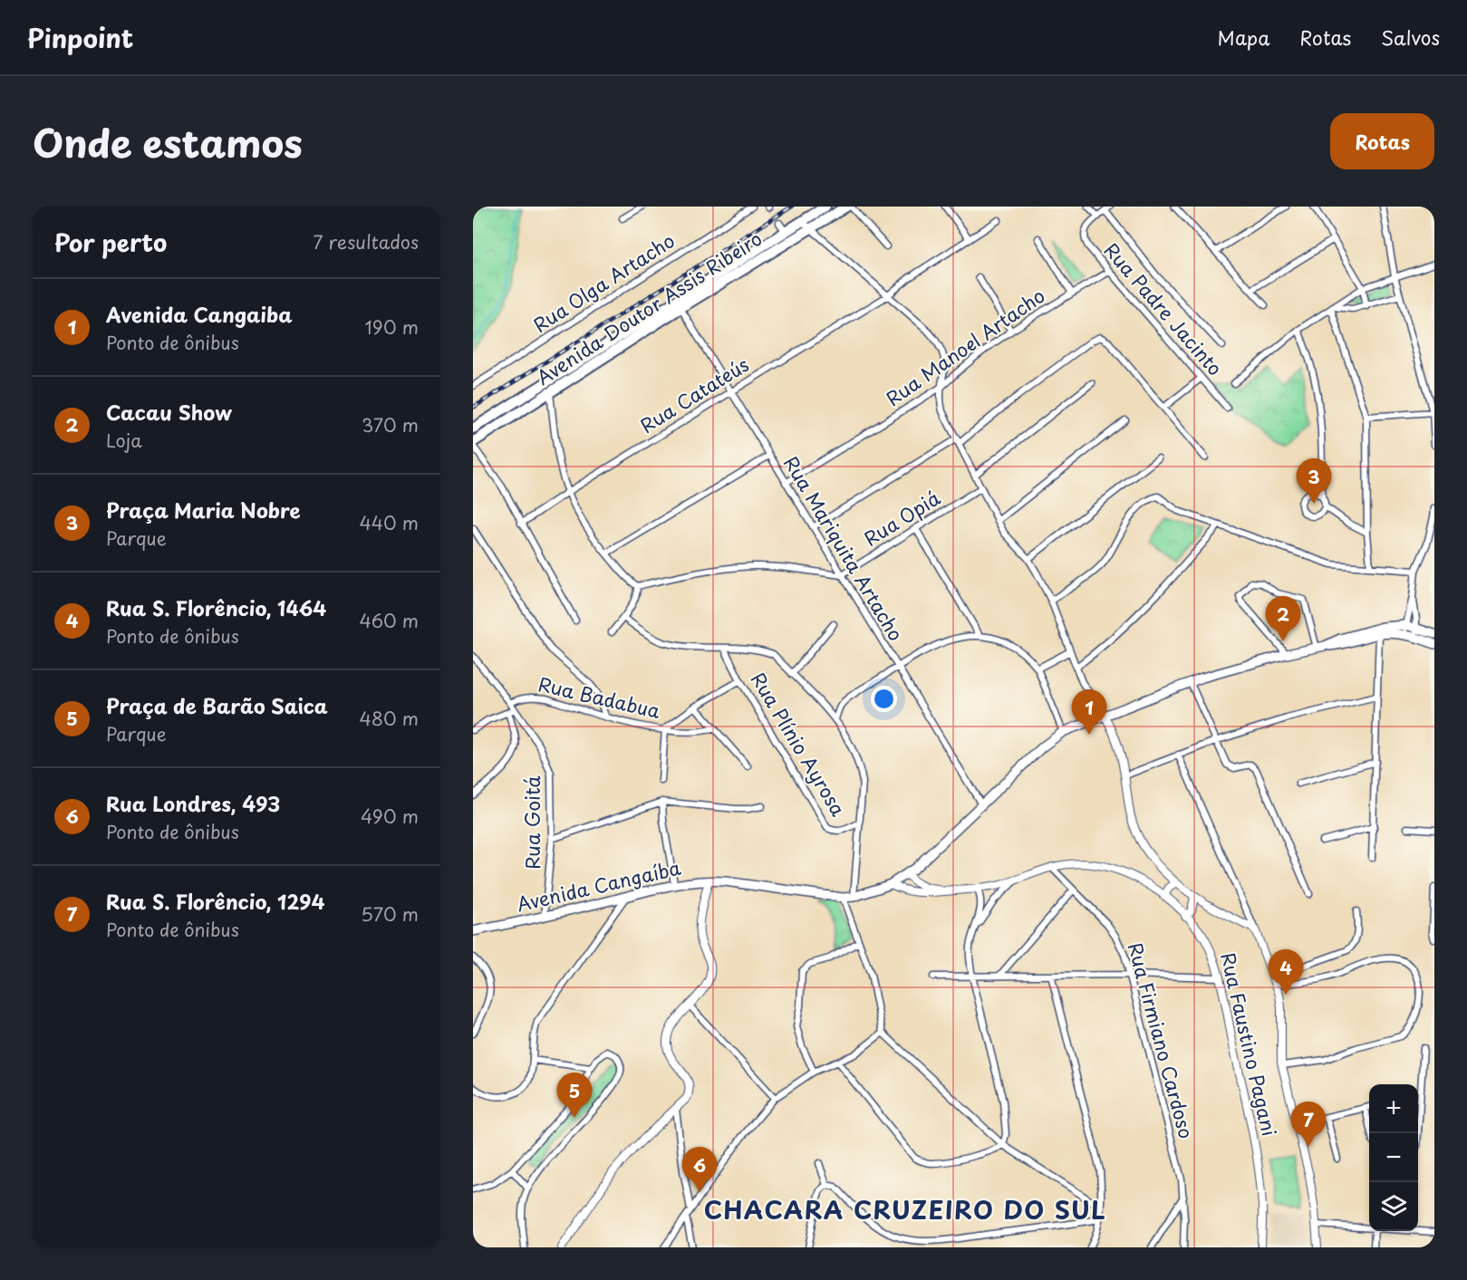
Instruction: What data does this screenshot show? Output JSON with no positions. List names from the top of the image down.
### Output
{
  "streets": {
    "main road": ["Avenida Doutor Assis Ribeiro", "Avenida Cangaíba"],
    "street": [
      "Rua Olga Artacho",
      "Rua Padre Jacinto",
      "Rua Manoel Artacho",
      "Rua Catateús",
      "Rua Opiá",
      "Rua Mariquita Artacho",
      "Rua Badabua",
      "Rua Plínio Ayrosa",
      "Rua Goitá",
      "Rua Firmiano Cardoso",
      "Rua Faustino Pagani"
    ]
  },
  "crossings": [
    ["Avenida Doutor Assis Ribeiro", "Rua Mariquita Artacho"],
    ["Rua Padre Jacinto", "Rua Manoel Artacho"],
    ["Rua Manoel Artacho", "Rua Mariquita Artacho"],
    ["Rua Catateús", "Rua Mariquita Artacho"],
    ["Rua Opiá", "Rua Mariquita Artacho"],
    ["Rua Mariquita Artacho", "Avenida Cangaíba"],
    ["Rua Badabua", "Rua Goitá"],
    ["Rua Goitá", "Avenida Cangaíba"],
    ["Avenida Cangaíba", "Rua Faustino Pagani"],
    ["Rua Firmiano Cardoso", "Rua Faustino Pagani"]
  ],
  "districts": ["CHACARA CRUZEIRO DO SUL"],
  "page": {
    "header": "Pinpoint",
    "nav": ["Mapa", "Rotas", "Salvos"],
    "title": "Onde estamos",
    "buttons": "Rotas",
    "heading": ["Por perto", "7 resultados"],
    "list": [
      {
        "mark": "1",
        "name": "Avenida Cangaiba",
        "note": "Ponto de ônibus",
        "value": "190 m"
      },
      {
        "mark": "2",
        "name": "Cacau Show",
        "note": "Loja",
        "value": "370 m"
      },
      {
        "mark": "3",
        "name": "Praça Maria Nobre",
        "note": "Parque",
        "value": "440 m"
      },
      {
        "mark": "4",
        "name": "Rua S. Florêncio, 1464",
        "note": "Ponto de ônibus",
        "value": "460 m"
      },
      {
        "mark": "5",
        "name": "Praça de Barão Saica",
        "note": "Parque",
        "value": "480 m"
      },
      {
        "mark": "6",
        "name": "Rua Londres, 493",
        "note": "Ponto de ônibus",
        "value": "490 m"
      },
      {
        "mark": "7",
        "name": "Rua S. Florêncio, 1294",
        "note": "Ponto de ônibus",
        "value": "570 m"
      }
    ],
    "pins": [
      "3",
      "2",
      "1",
      "4",
      "5",
      "7",
      "6"
    ],
    "map_buttons": ["+", "−"]
  }
}
